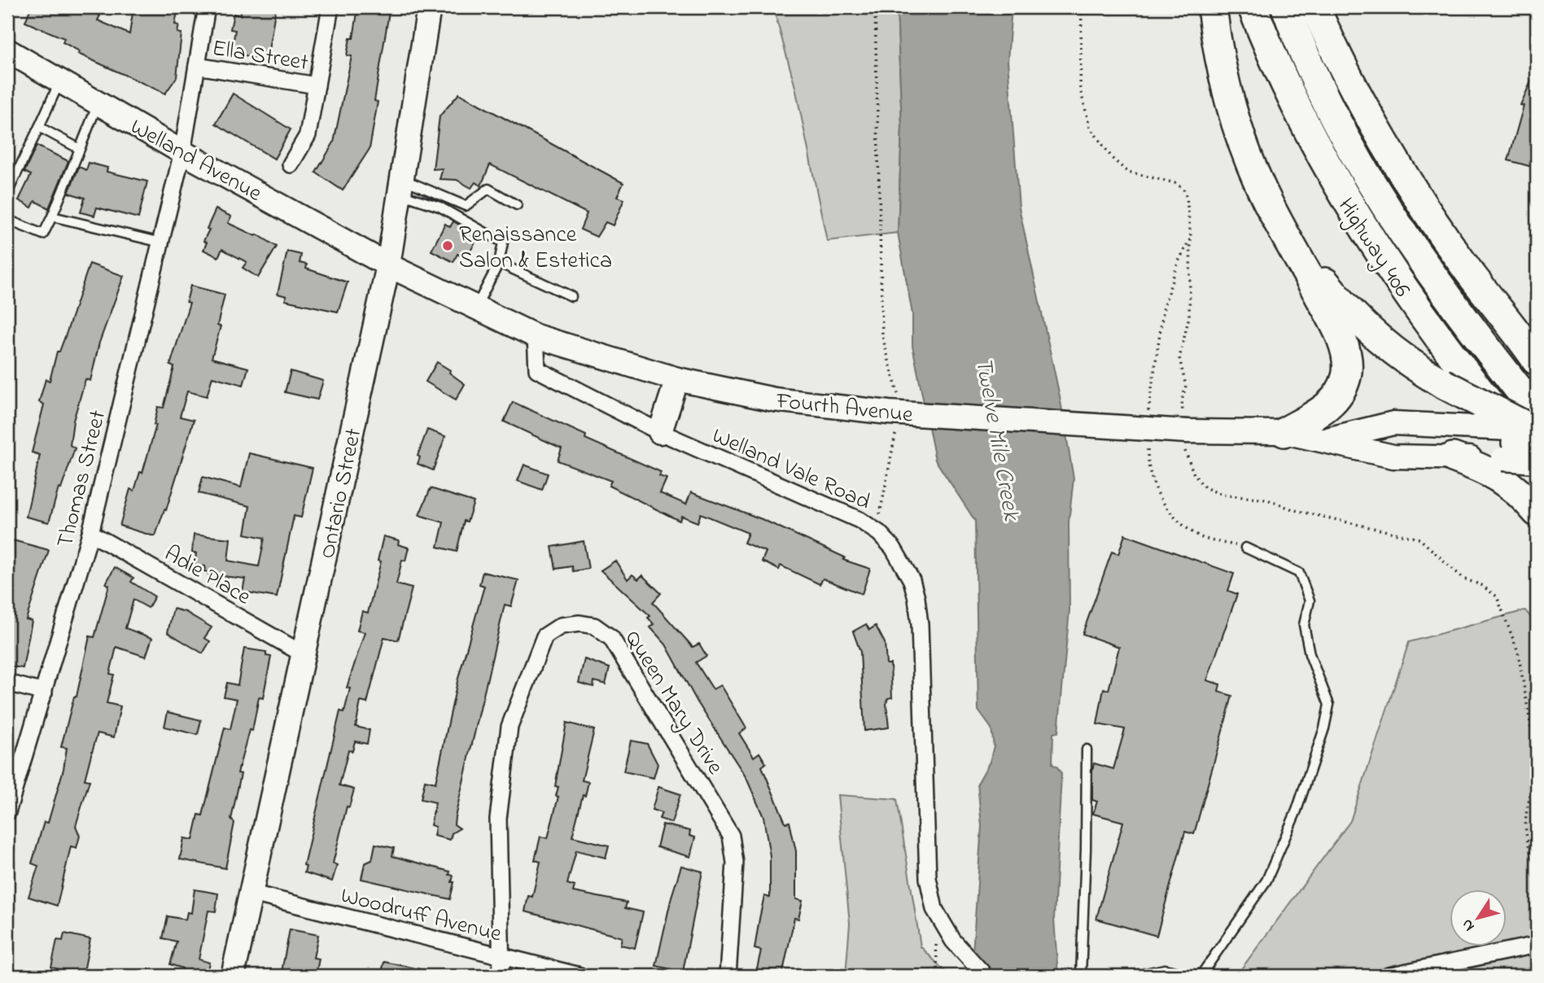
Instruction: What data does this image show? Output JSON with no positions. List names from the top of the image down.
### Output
{
  "streets": {
    "highway": ["Highway 406"],
    "main road": ["Welland Avenue", "Fourth Avenue", "Ontario Street"],
    "street": [
      "Ella Street",
      "Welland Vale Road",
      "Thomas Street",
      "Adie Place",
      "Queen Mary Drive",
      "Woodruff Avenue"
    ]
  },
  "crossings": [
    ["Ella Street", "Thomas Street"],
    ["Welland Avenue", "Fourth Avenue"],
    ["Welland Avenue", "Thomas Street"],
    ["Welland Avenue", "Ontario Street"],
    ["Fourth Avenue", "Welland Vale Road"],
    ["Fourth Avenue", "Ontario Street"],
    ["Thomas Street", "Adie Place"],
    ["Ontario Street", "Adie Place"],
    ["Ontario Street", "Woodruff Avenue"],
    ["Queen Mary Drive", "Woodruff Avenue"]
  ],
  "water": ["Twelve Mile Creek"],
  "places": ["Renaissance Salon & Estetica"],
  "north": "bottom left"
}
